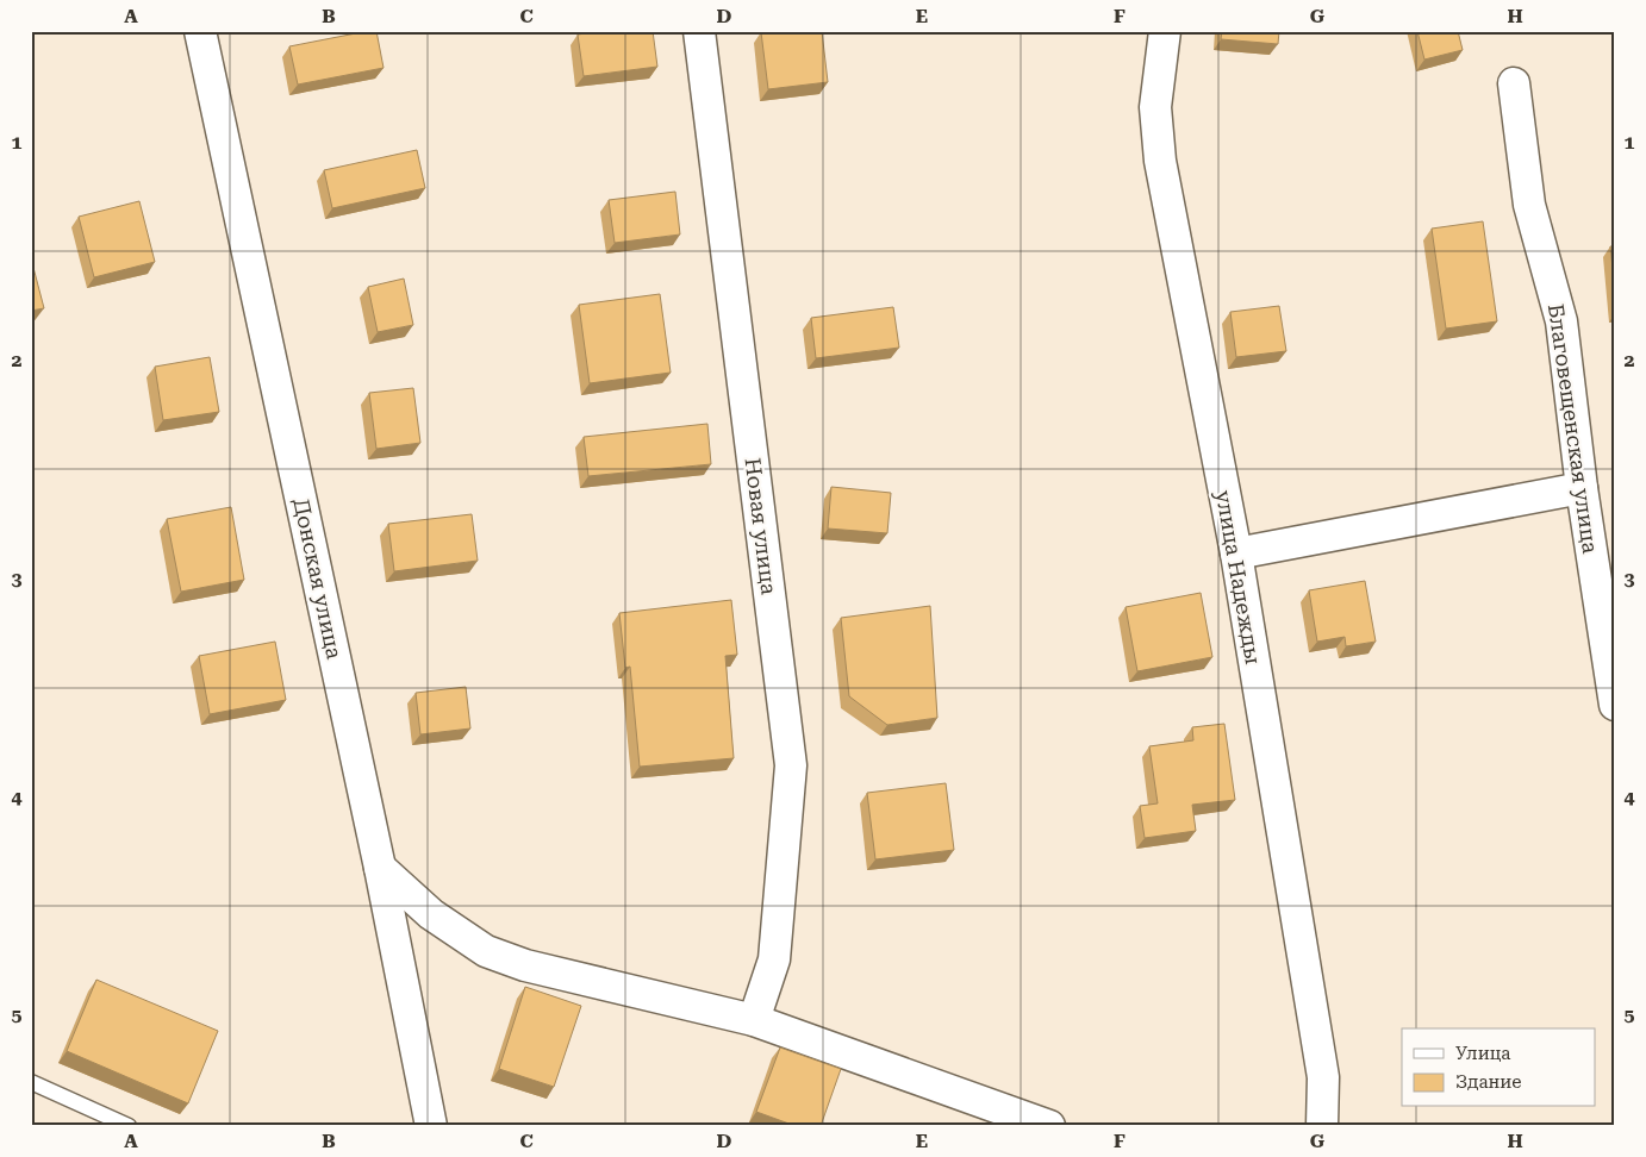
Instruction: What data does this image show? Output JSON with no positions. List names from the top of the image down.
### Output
{
  "streets": {
    "street": [
      "Благовещенская улица",
      "Новая улица",
      "улица Надежды",
      "Донская улица"
    ]
  },
  "legend": ["Улица", "Здание"],
  "grid": {
    "columns": [
      "A",
      "B",
      "C",
      "D",
      "E",
      "F",
      "G",
      "H"
    ],
    "rows": [
      "1",
      "2",
      "3",
      "4",
      "5"
    ]
  }
}
